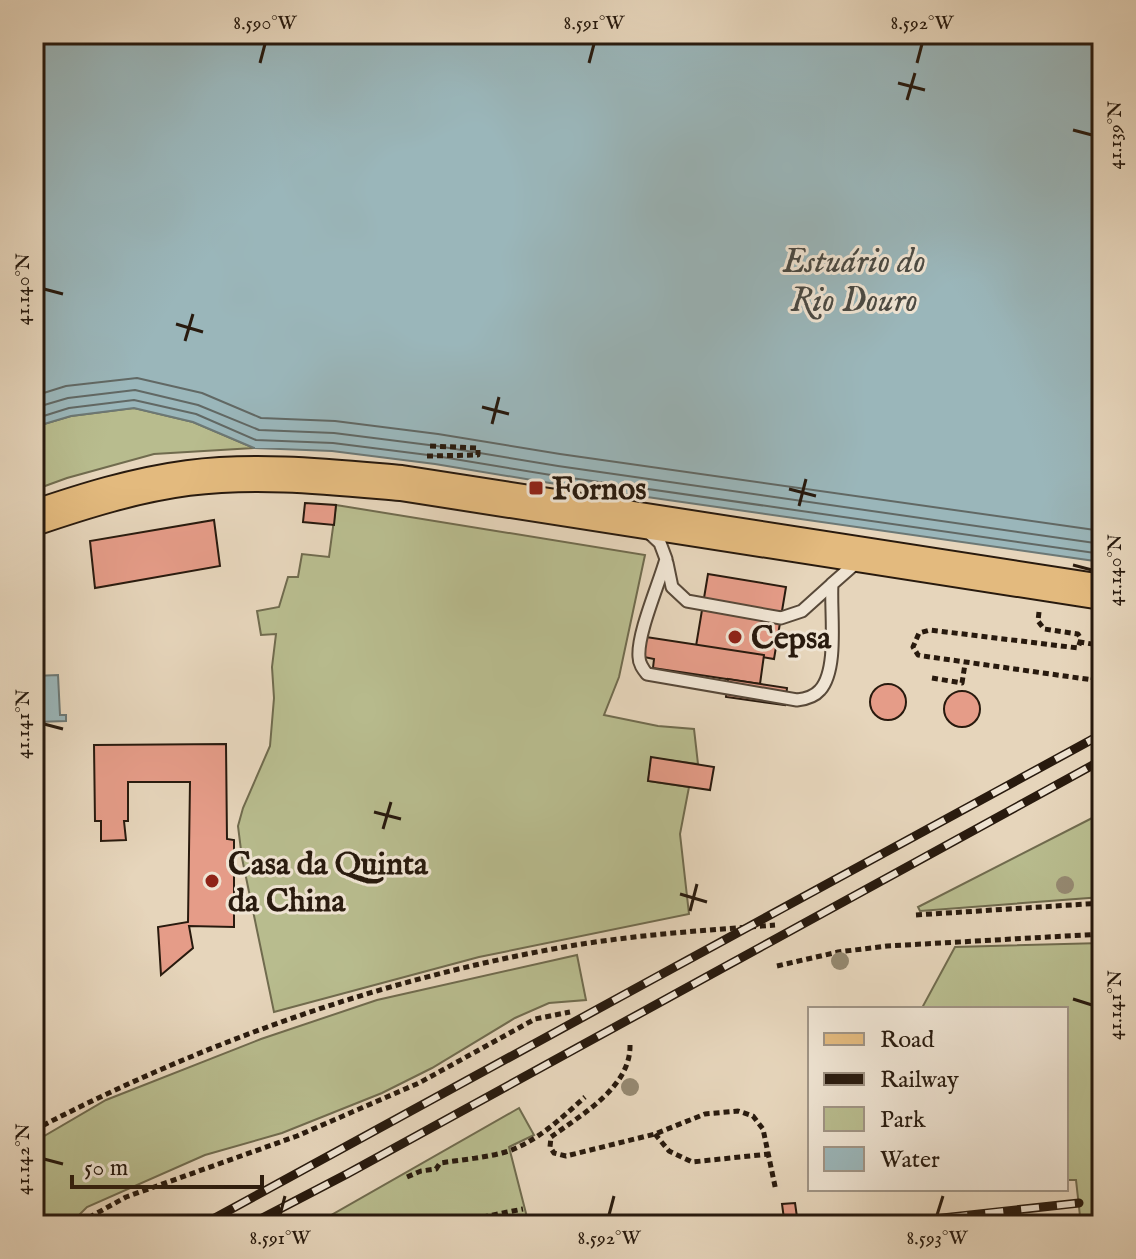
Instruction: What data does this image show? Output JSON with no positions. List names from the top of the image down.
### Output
{
  "water": ["Estuário do Rio Douro"],
  "places": {
    "transit": ["Fornos"],
    "other": ["Cepsa", "Casa da Quinta da China"]
  },
  "legend": [
    "Road",
    "Railway",
    "Park",
    "Water"
  ],
  "scale_bar": "50 m",
  "coordinates": [
    "8.590°W",
    "8.591°W",
    "8.592°W",
    "41.139°N",
    "41.140°N",
    "41.141°N",
    "41.142°N",
    "8.593°W"
  ]
}
